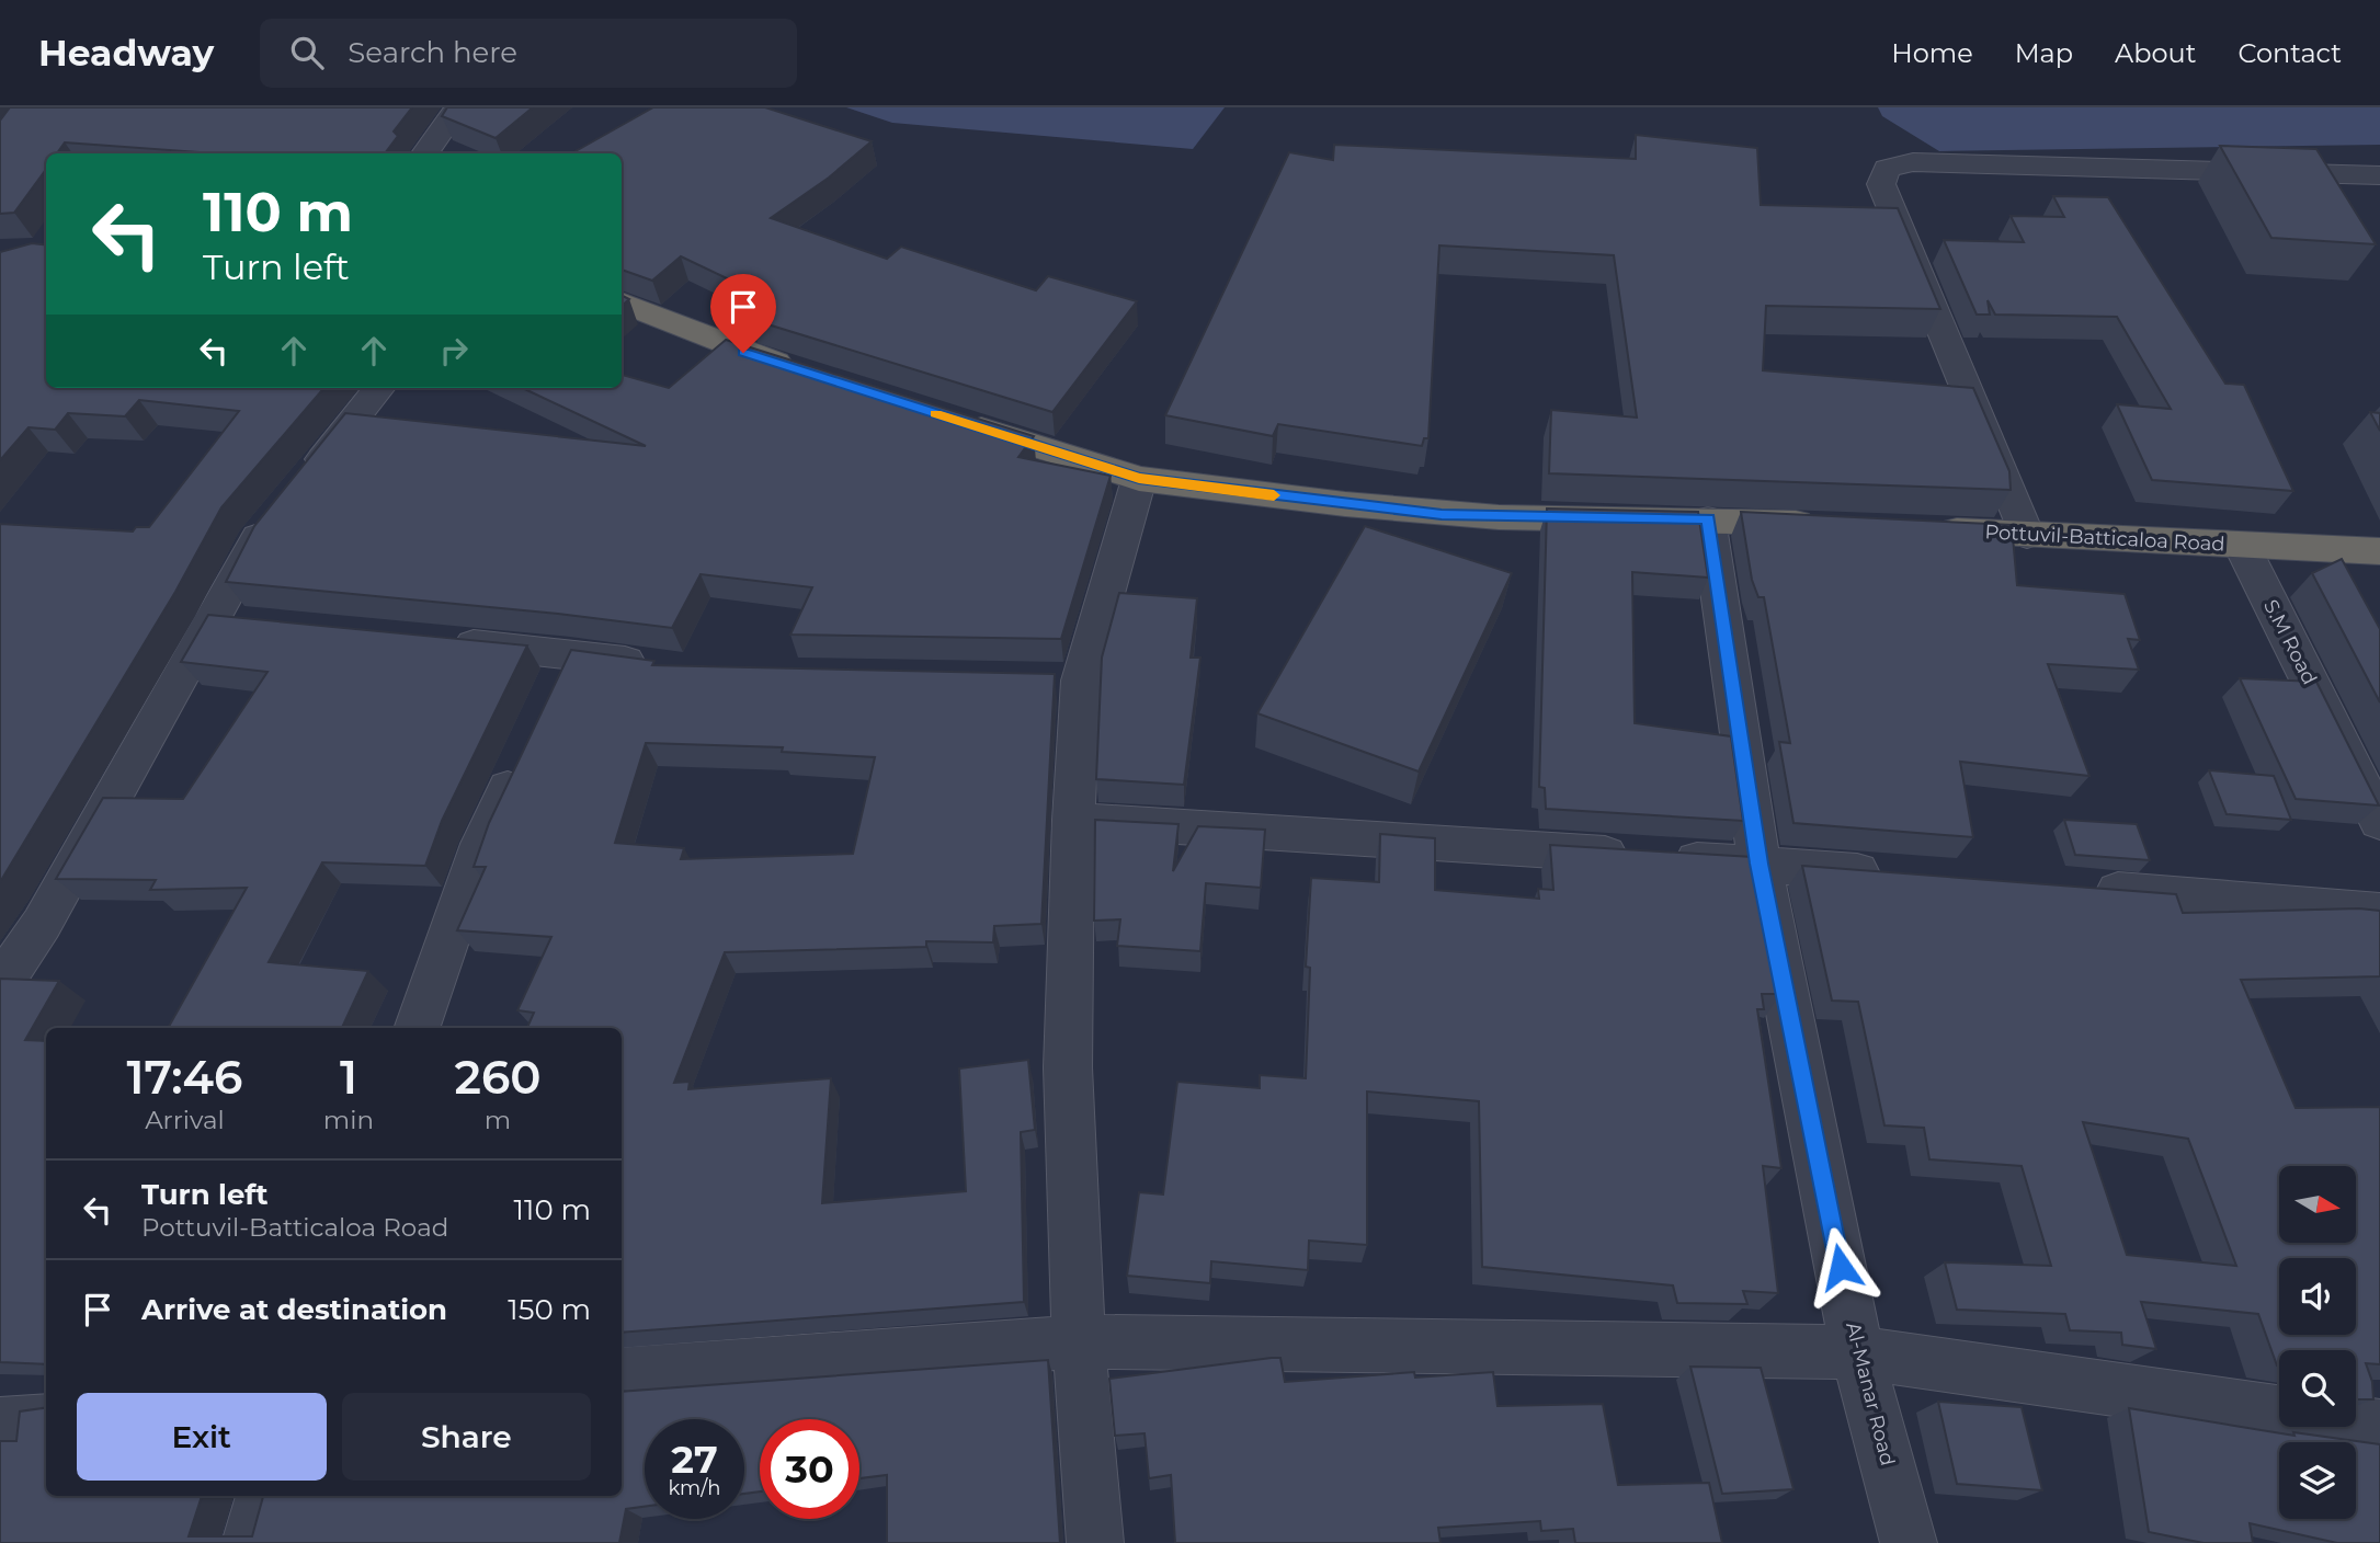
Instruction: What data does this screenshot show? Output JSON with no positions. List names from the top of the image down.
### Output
{
  "streets": {
    "highway": ["Pottuvil-Batticaloa Road"],
    "street": ["S.M Road", "Al-Manar Road"]
  },
  "crossings": [
    ["Pottuvil-Batticaloa Road", "S.M Road"]
  ],
  "north": "right",
  "page": {
    "header": "Headway",
    "search": "Search here",
    "nav": [
      "Home",
      "Map",
      "About",
      "Contact"
    ],
    "turn": ["110 m", "Turn left"],
    "eta": [
      "17:46",
      "Arrival",
      "1",
      "min",
      "260",
      "m"
    ],
    "list": [
      {
        "name": "Turn left",
        "note": "Pottuvil-Batticaloa Road",
        "value": "110 m"
      },
      {
        "name": "Arrive at destination",
        "value": "150 m"
      }
    ],
    "buttons": ["Exit", "Share"],
    "speed": "27 km/h",
    "limit": "30"
  }
}
